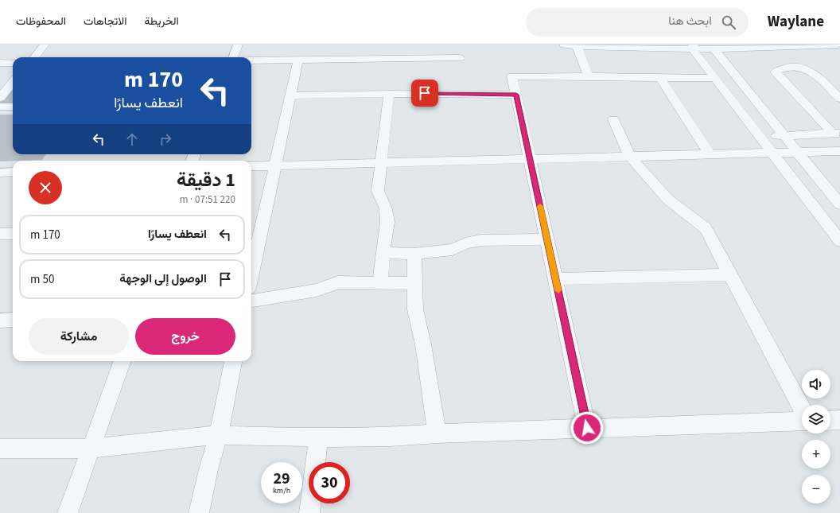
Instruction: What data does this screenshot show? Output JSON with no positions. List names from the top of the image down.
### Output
{
  "page": {
    "header": "Waylane",
    "search": "ابحث هنا",
    "nav": ["الخريطة", "الاتجاهات", "المحفوظات"],
    "turn": ["170 m", "انعطف يسارًا"],
    "heading": ["1 دقيقة", "220 m · 07:51"],
    "list": [
      {
        "name": "انعطف يسارًا",
        "value": "170 m"
      },
      {
        "name": "الوصول إلى الوجهة",
        "value": "50 m"
      }
    ],
    "buttons": ["خروج", "مشاركة"],
    "map_buttons": ["+", "−"],
    "speed": "29 km/h",
    "limit": "30"
  }
}
